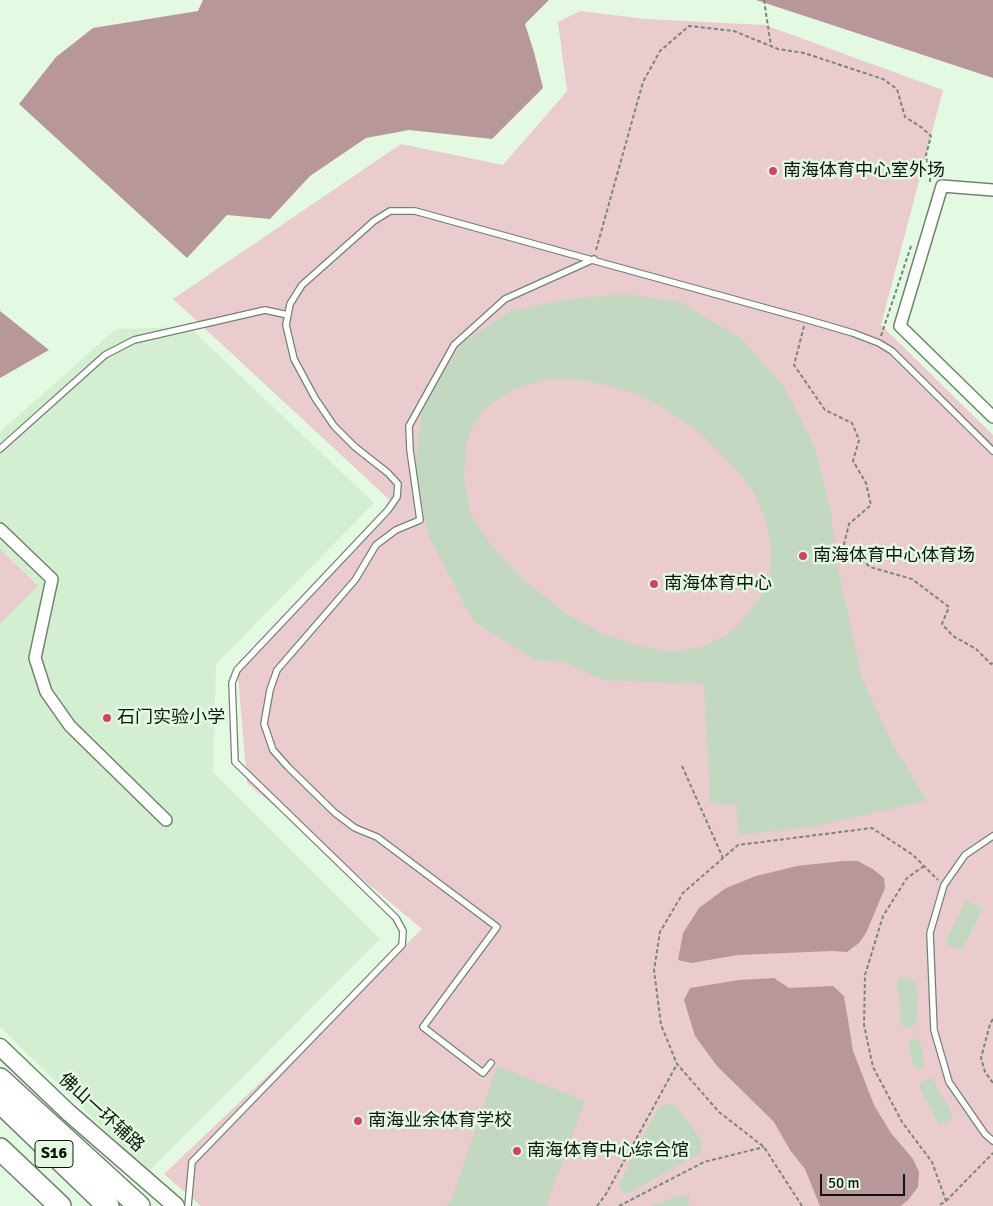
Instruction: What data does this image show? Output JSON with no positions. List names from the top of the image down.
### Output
{
  "streets": {
    "highway": ["S16"],
    "main road": ["佛山一环辅路"]
  },
  "places": [
    "南海体育中心室外场",
    "南海体育中心体育场",
    "南海体育中心",
    "石门实验小学",
    "南海业余体育学校",
    "南海体育中心综合馆"
  ],
  "scale_bar": "50 m"
}
